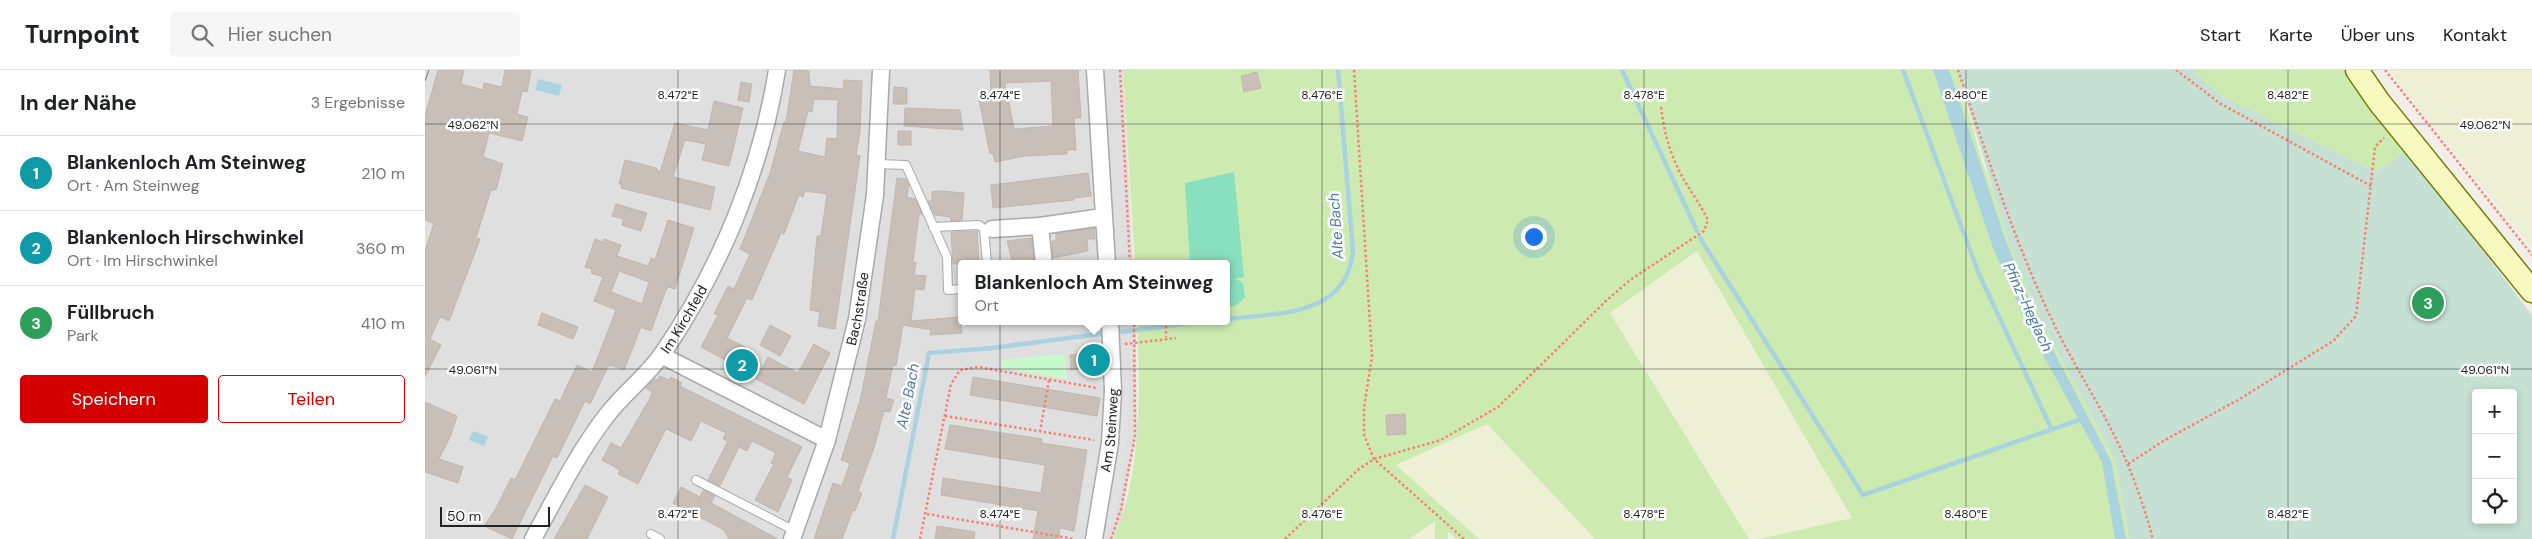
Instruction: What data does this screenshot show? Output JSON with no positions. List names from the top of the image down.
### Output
{
  "streets": {
    "street": ["Bachstraße", "Im Kirchfeld", "Am Steinweg"]
  },
  "water": ["Alte Bach", "Pfinz-Heglach"],
  "scale_bar": "50 m",
  "page": {
    "header": "Turnpoint",
    "search": "Hier suchen",
    "nav": [
      "Start",
      "Karte",
      "Über uns",
      "Kontakt"
    ],
    "heading": ["In der Nähe", "3 Ergebnisse"],
    "list": [
      {
        "mark": "1",
        "name": "Blankenloch Am Steinweg",
        "note": "Ort · Am Steinweg",
        "value": "210 m"
      },
      {
        "mark": "2",
        "name": "Blankenloch Hirschwinkel",
        "note": "Ort · Im Hirschwinkel",
        "value": "360 m"
      },
      {
        "mark": "3",
        "name": "Füllbruch",
        "note": "Park",
        "value": "410 m"
      }
    ],
    "popup": ["Blankenloch Am Steinweg", "Ort"],
    "pins": ["3", "1", "2"],
    "buttons": ["Speichern", "Teilen"],
    "map_buttons": ["+", "−"],
    "scale": "50 m"
  },
  "coordinates": [
    "8.472°E",
    "8.474°E",
    "8.476°E",
    "8.478°E",
    "8.480°E",
    "8.482°E",
    "49.062°N",
    "49.061°N"
  ]
}
